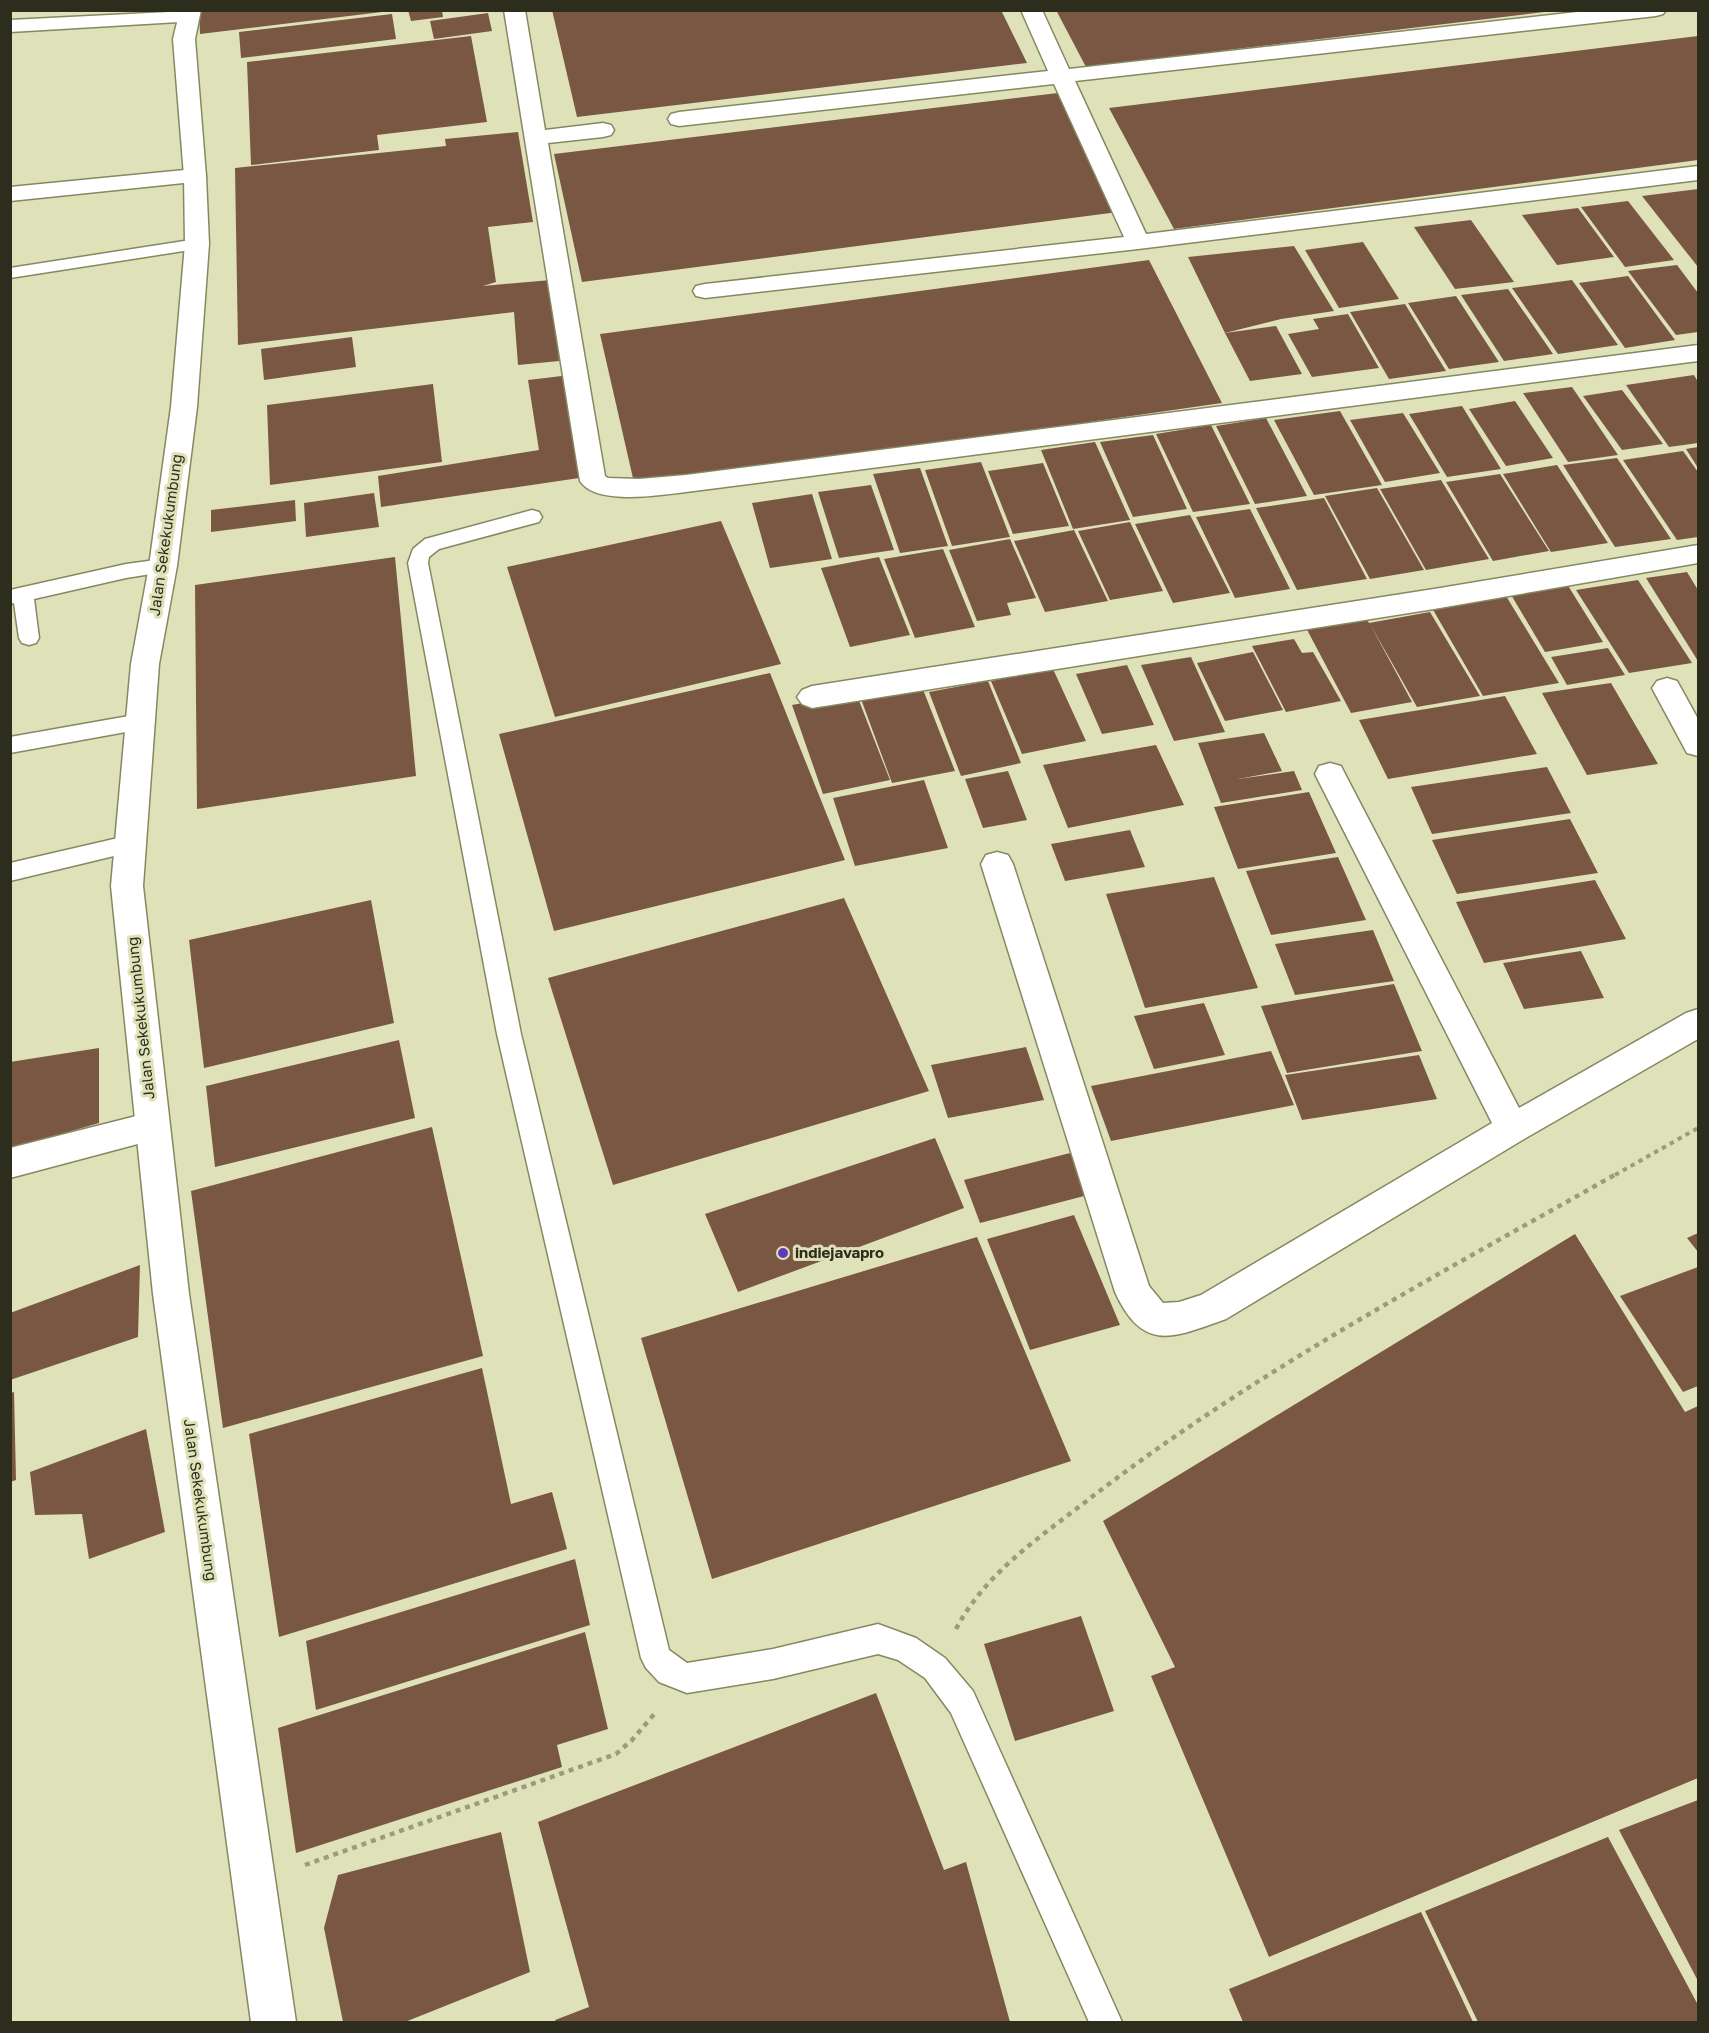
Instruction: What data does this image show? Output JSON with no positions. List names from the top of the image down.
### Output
{
  "streets": {
    "street": ["Jalan Sekekukumbung"]
  },
  "places": ["indiejavapro"]
}
